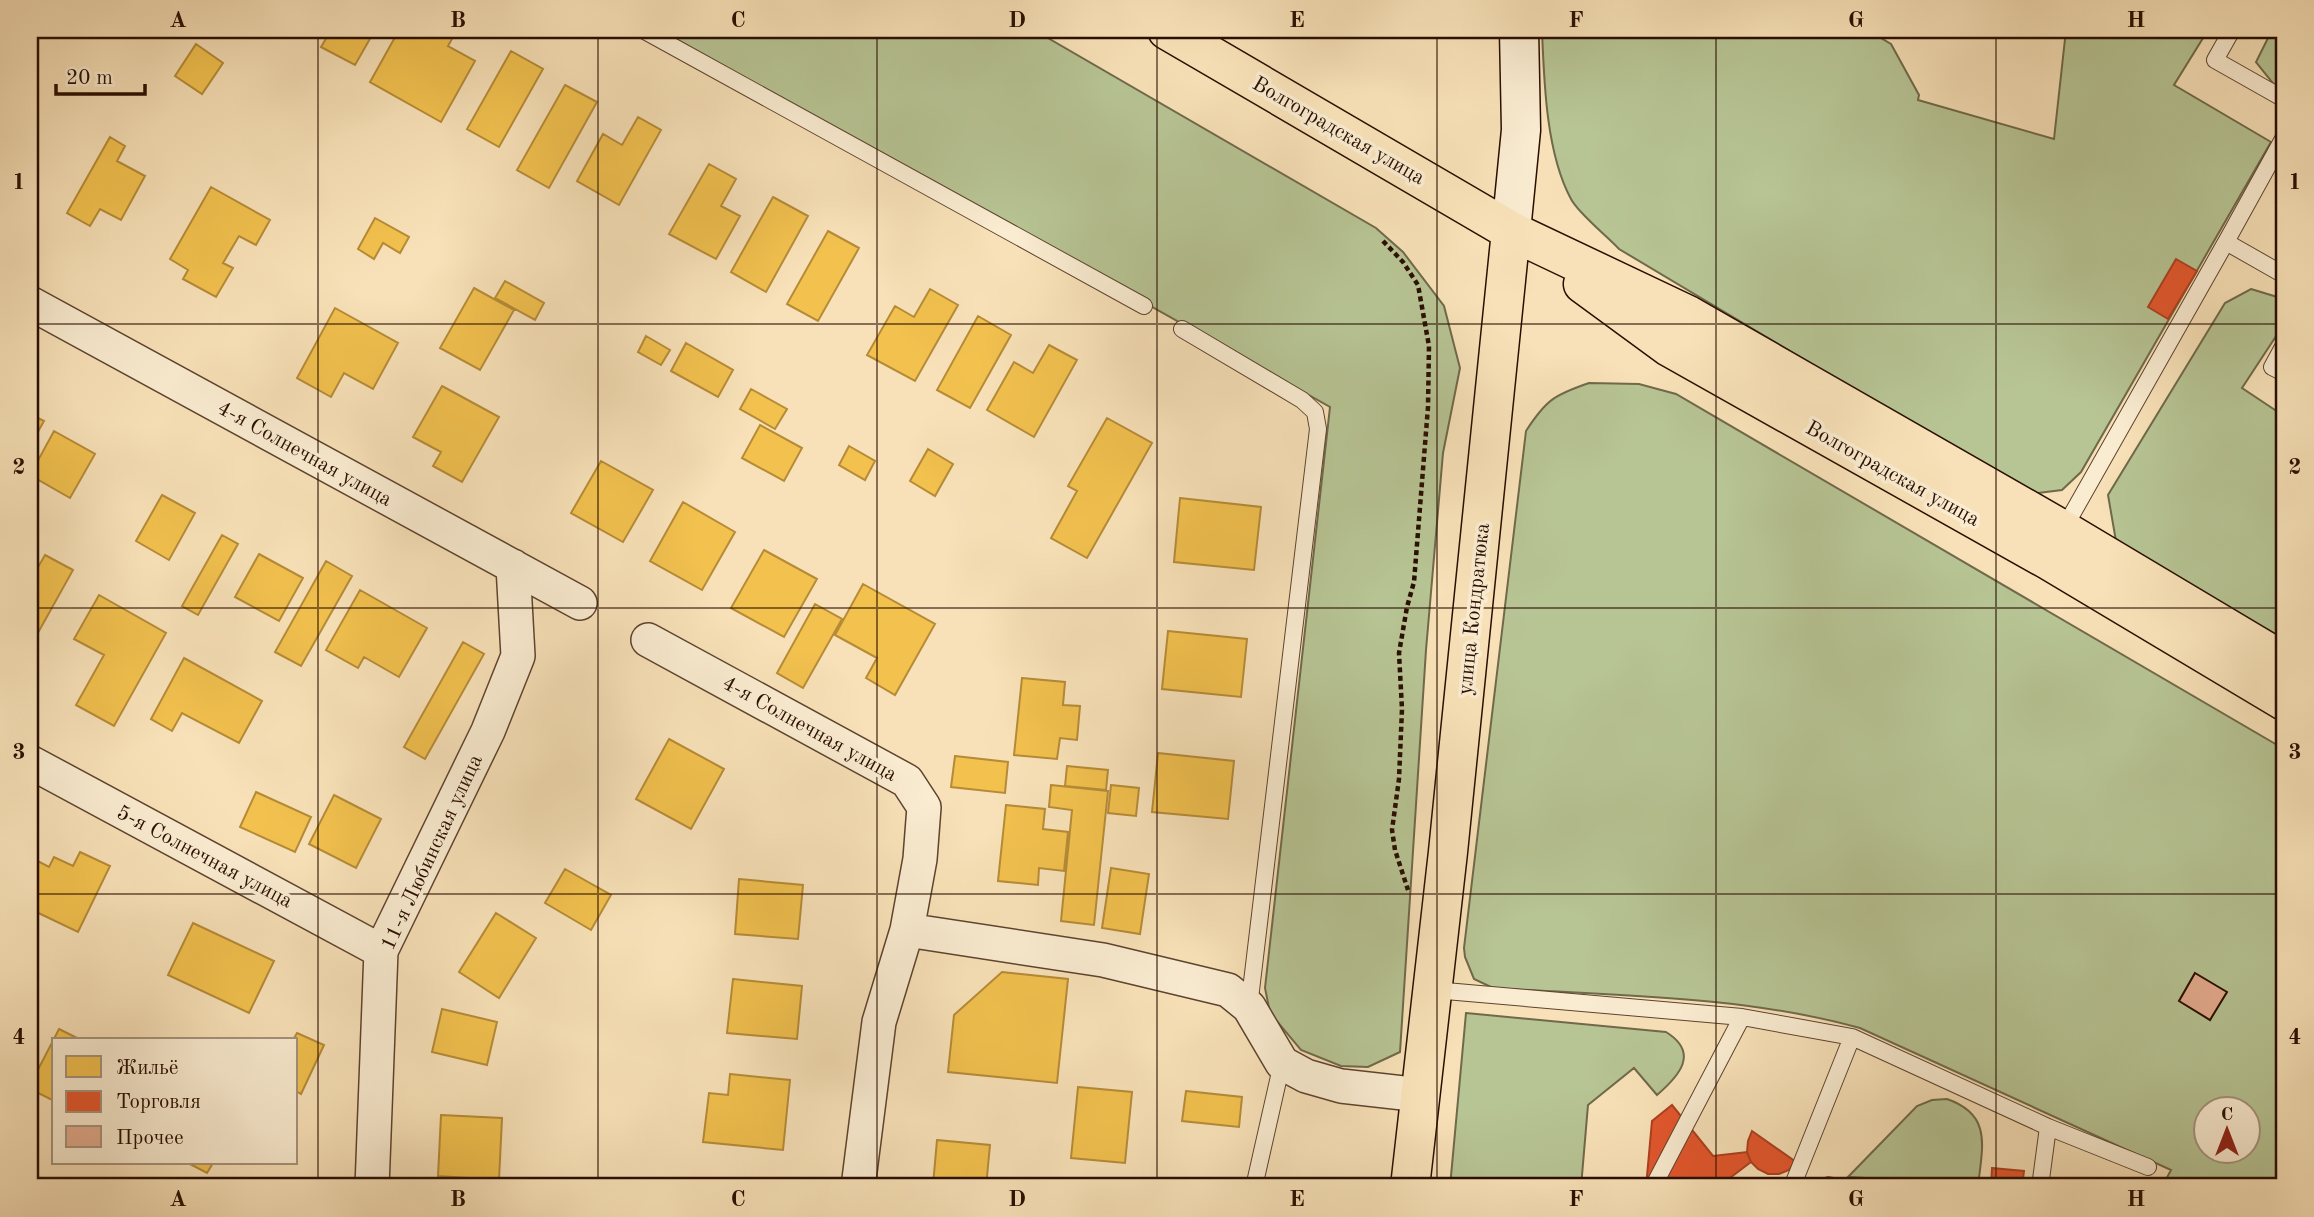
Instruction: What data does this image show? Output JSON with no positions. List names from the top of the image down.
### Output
{
  "streets": {
    "main road": ["Волгоградская улица", "улица Кондратюка"],
    "street": ["4-я Солнечная улица", "11-я Любинская улица", "5-я Солнечная улица"]
  },
  "crossings": [
    ["Волгоградская улица", "улица Кондратюка"],
    ["4-я Солнечная улица", "11-я Любинская улица"],
    ["11-я Любинская улица", "5-я Солнечная улица"]
  ],
  "legend": ["Жильё", "Торговля", "Прочее"],
  "scale_bar": "20 m",
  "north": "top",
  "grid": {
    "columns": [
      "A",
      "B",
      "C",
      "D",
      "E",
      "F",
      "G",
      "H"
    ],
    "rows": [
      "1",
      "2",
      "3",
      "4"
    ]
  }
}
